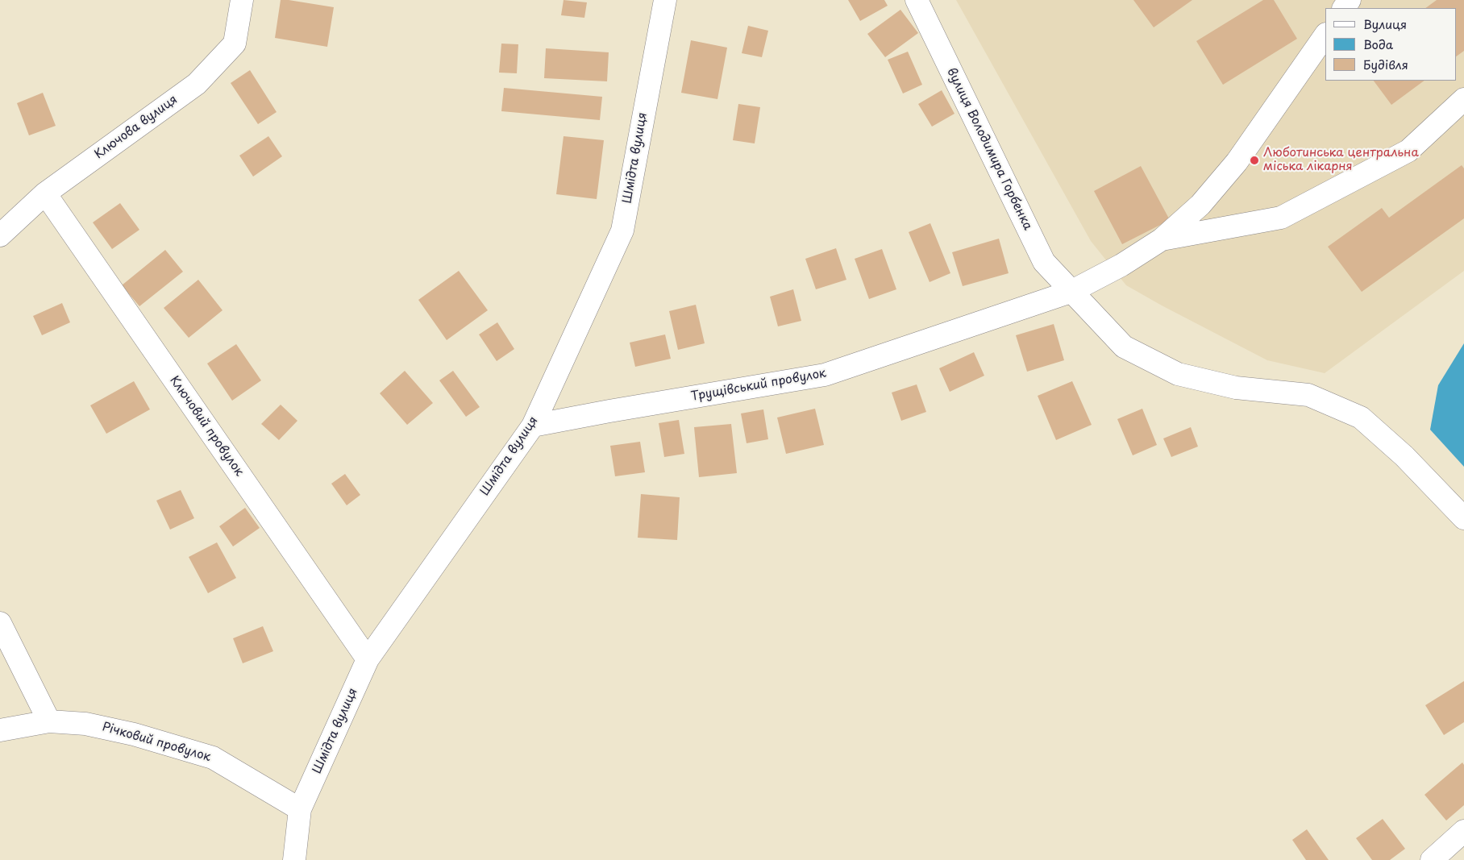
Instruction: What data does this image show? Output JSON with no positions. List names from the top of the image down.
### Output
{
  "streets": {
    "street": [
      "Ключова вулиця",
      "вулиця Володимира Горбенка",
      "Шмідта вулиця",
      "Трущівський провулок",
      "Ключовий провулок",
      "Річковий провулок"
    ]
  },
  "crossings": [
    ["Ключова вулиця", "Ключовий провулок"],
    ["вулиця Володимира Горбенка", "Трущівський провулок"],
    ["Шмідта вулиця", "Трущівський провулок"],
    ["Шмідта вулиця", "Ключовий провулок"],
    ["Шмідта вулиця", "Річковий провулок"]
  ],
  "places": ["Люботинська центральна міська лікарня"],
  "legend": ["Вулиця", "Вода", "Будівля"]
}
